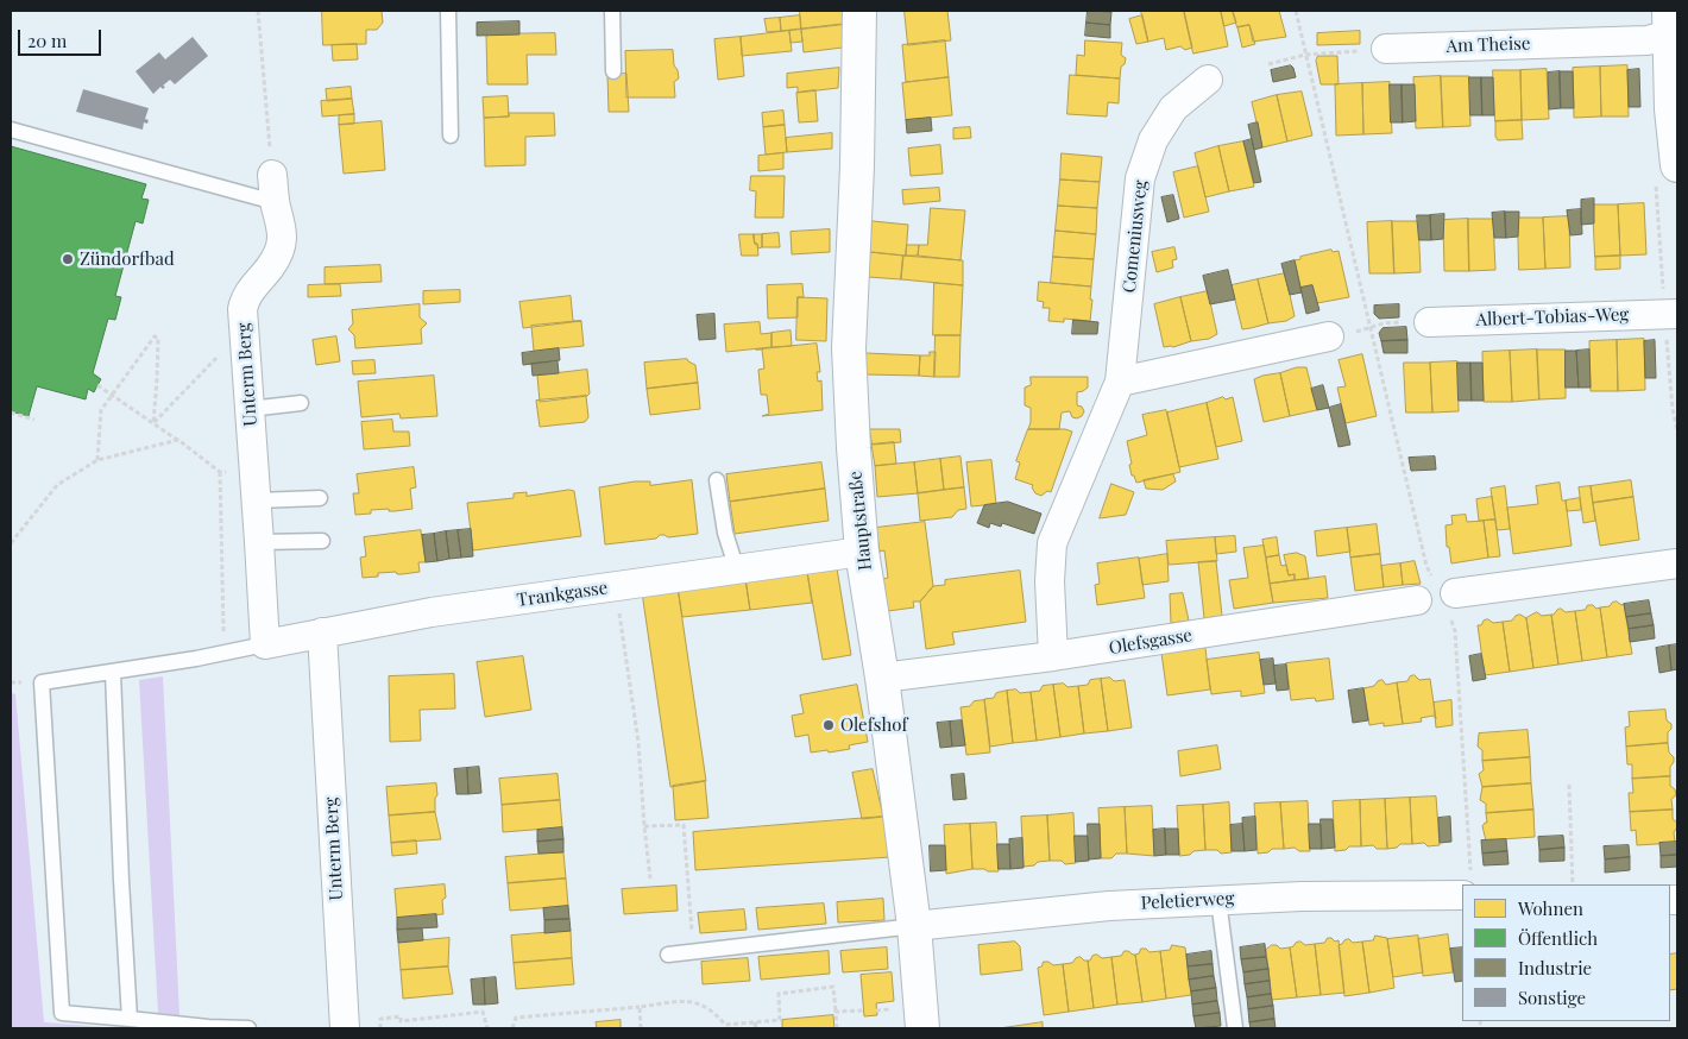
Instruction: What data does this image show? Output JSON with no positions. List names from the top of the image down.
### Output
{
  "streets": {
    "main road": ["Hauptstraße"],
    "street": [
      "Am Theise",
      "Comeniusweg",
      "Albert-Tobias-Weg",
      "Unterm Berg",
      "Trankgasse",
      "Olefsgasse",
      "Peletierweg"
    ]
  },
  "crossings": [
    ["Comeniusweg", "Olefsgasse"],
    ["Unterm Berg", "Trankgasse"],
    ["Hauptstraße", "Trankgasse"],
    ["Hauptstraße", "Olefsgasse"],
    ["Hauptstraße", "Peletierweg"]
  ],
  "places": ["Zündorfbad", "Olefshof"],
  "legend": [
    "Wohnen",
    "Öffentlich",
    "Industrie",
    "Sonstige"
  ],
  "scale_bar": "20 m"
}
